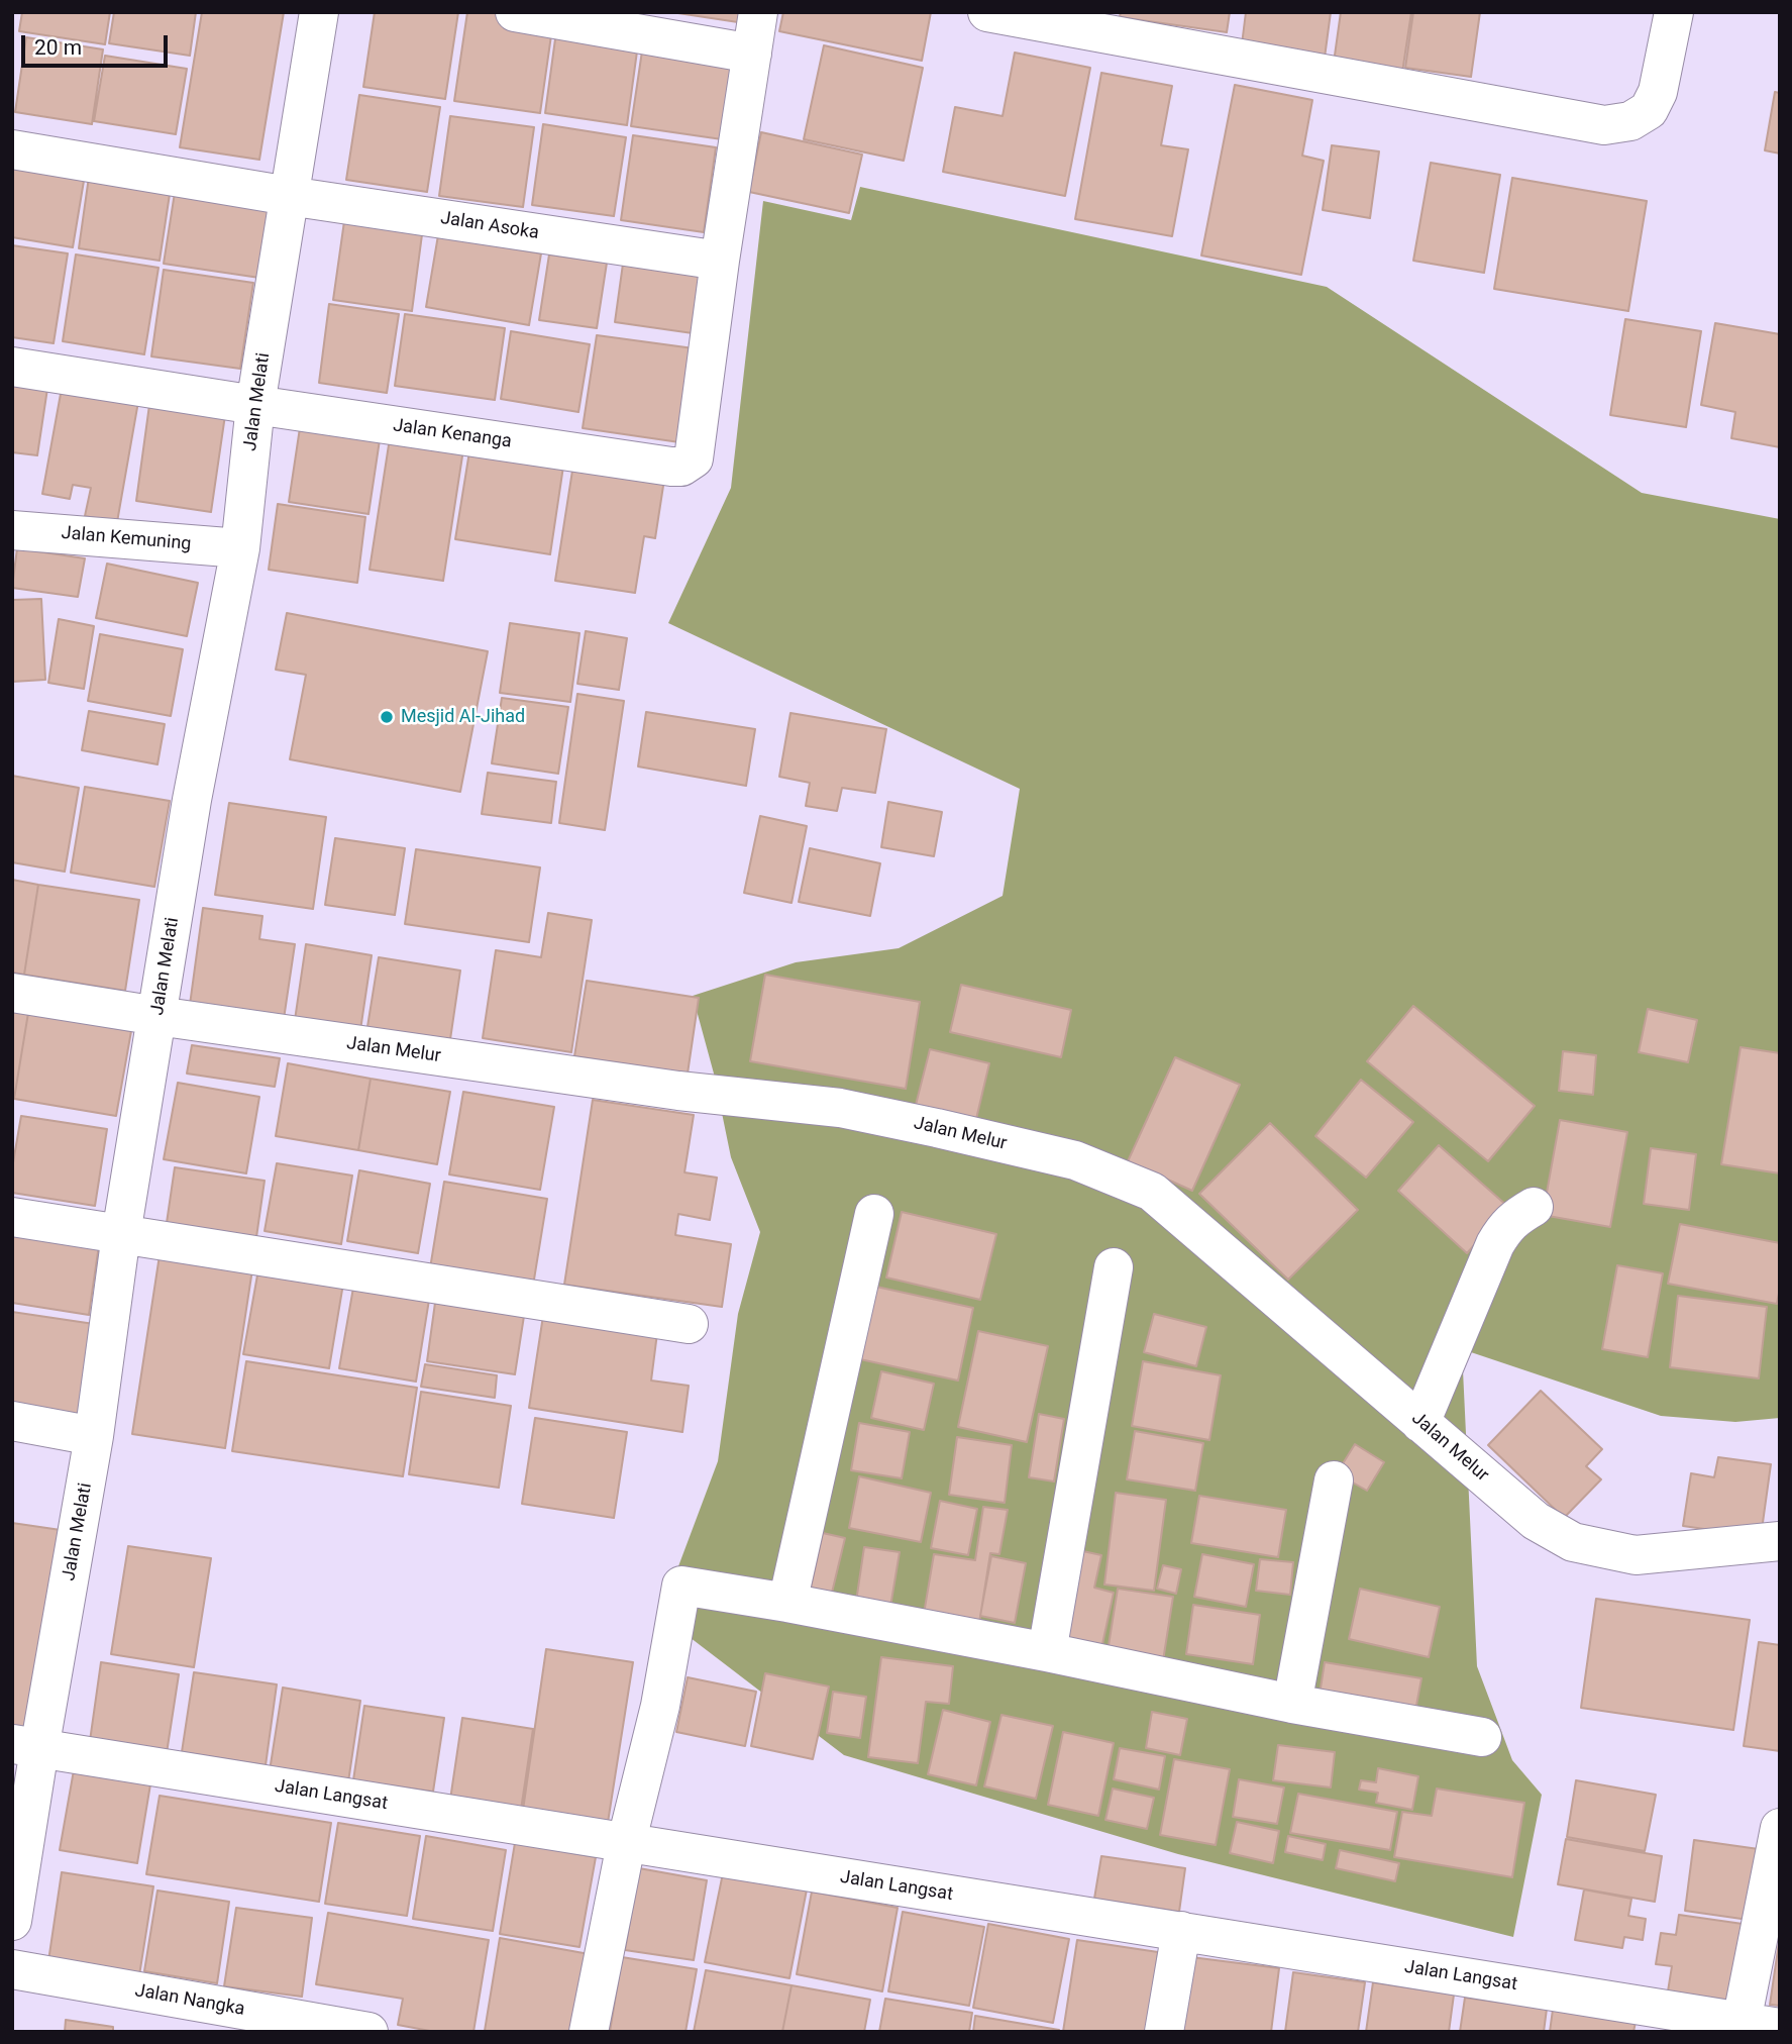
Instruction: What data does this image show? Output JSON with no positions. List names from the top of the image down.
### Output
{
  "streets": {
    "street": [
      "Jalan Asoka",
      "Jalan Melati",
      "Jalan Kenanga",
      "Jalan Kemuning",
      "Jalan Melur",
      "Jalan Langsat",
      "Jalan Nangka"
    ]
  },
  "crossings": [
    ["Jalan Asoka", "Jalan Melati"],
    ["Jalan Asoka", "Jalan Kenanga"],
    ["Jalan Melati", "Jalan Kenanga"],
    ["Jalan Melati", "Jalan Kemuning"],
    ["Jalan Melati", "Jalan Melur"],
    ["Jalan Melati", "Jalan Langsat"]
  ],
  "places": ["Mesjid Al-Jihad"],
  "scale_bar": "20 m"
}
